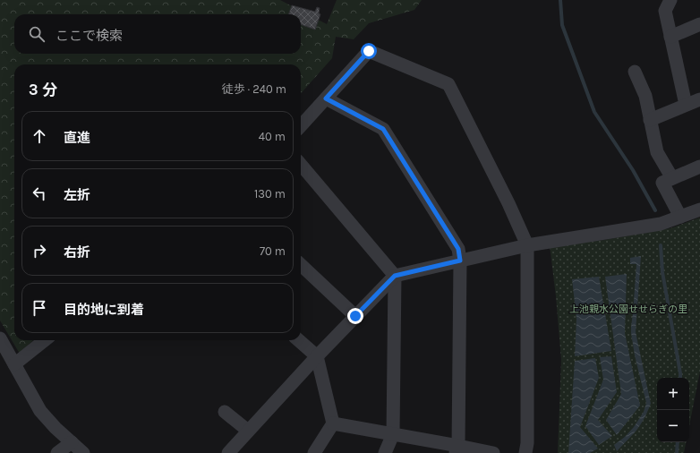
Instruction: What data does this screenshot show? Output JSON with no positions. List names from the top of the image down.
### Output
{
  "parks": ["上池親水公園せせらぎの里"],
  "page": {
    "search": "ここで検索",
    "heading": ["3 分", "徒歩 · 240 m"],
    "list": [
      ["直進", "40 m"],
      ["左折", "130 m"],
      ["右折", "70 m"],
      "目的地に到着"
    ],
    "map_buttons": ["+", "−"]
  }
}
